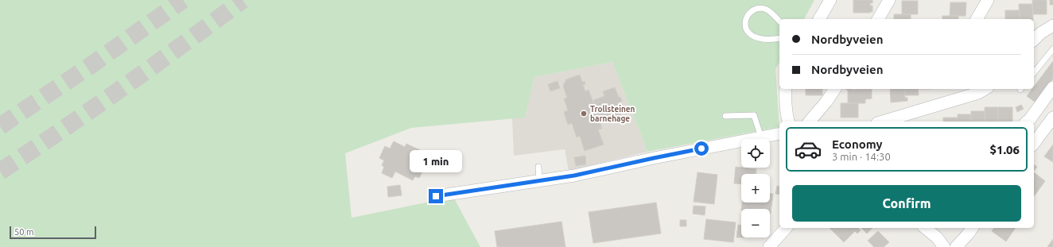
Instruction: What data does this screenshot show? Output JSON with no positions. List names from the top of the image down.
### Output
{
  "places": ["Trollsteinen barnehage"],
  "scale_bar": "50 m",
  "page": {
    "banner": ["Nordbyveien", "Nordbyveien"],
    "list": [
      {
        "name": "Economy",
        "note": "3 min · 14:30",
        "value": "$1.06"
      }
    ],
    "map_buttons": ["+", "−"],
    "bubble": "1 min",
    "buttons": "Confirm",
    "scale": "50 m"
  }
}
